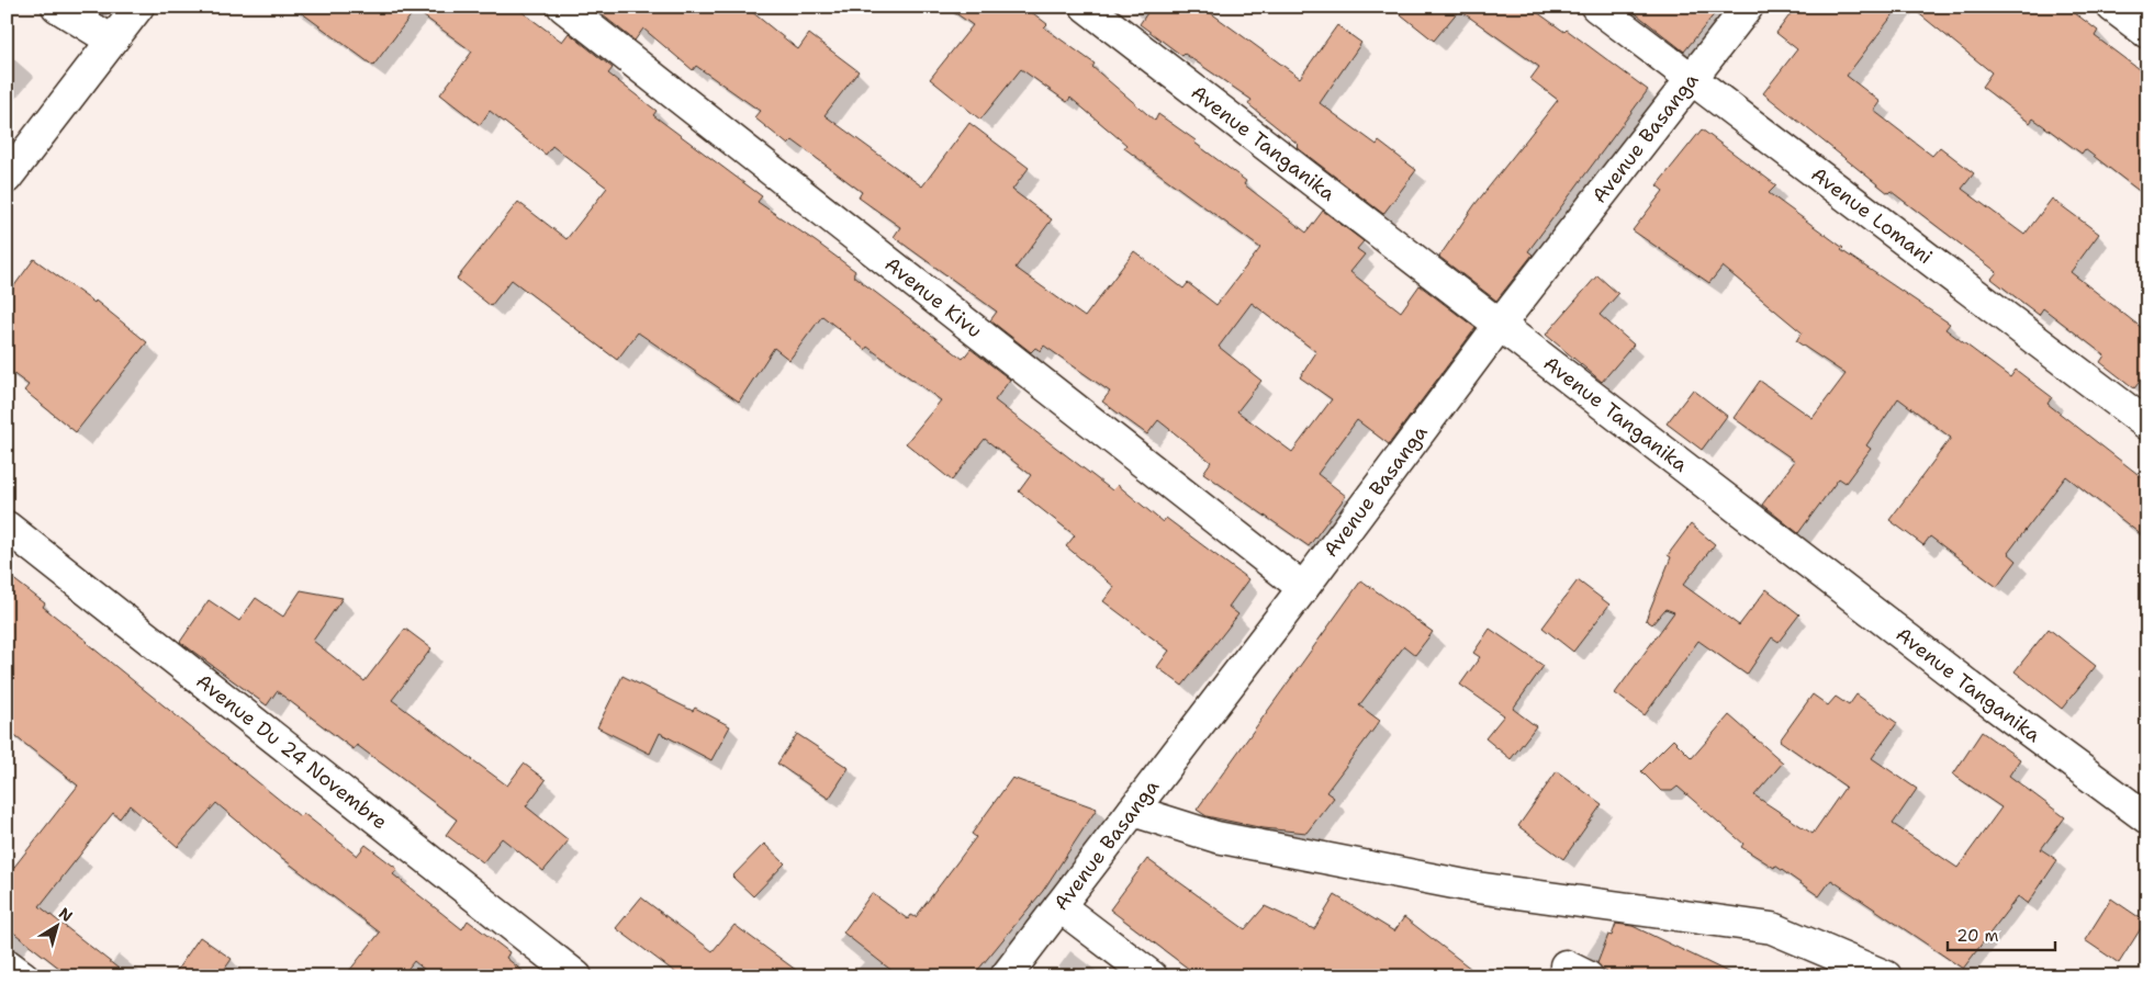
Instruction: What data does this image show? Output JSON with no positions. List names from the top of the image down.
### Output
{
  "streets": {
    "street": [
      "Avenue Basanga",
      "Avenue Tanganika",
      "Avenue Lomani",
      "Avenue Kivu",
      "Avenue Du 24 Novembre"
    ]
  },
  "crossings": [
    ["Avenue Basanga", "Avenue Tanganika"],
    ["Avenue Basanga", "Avenue Lomani"],
    ["Avenue Basanga", "Avenue Kivu"]
  ],
  "scale_bar": "20 m",
  "north": "top right"
}
